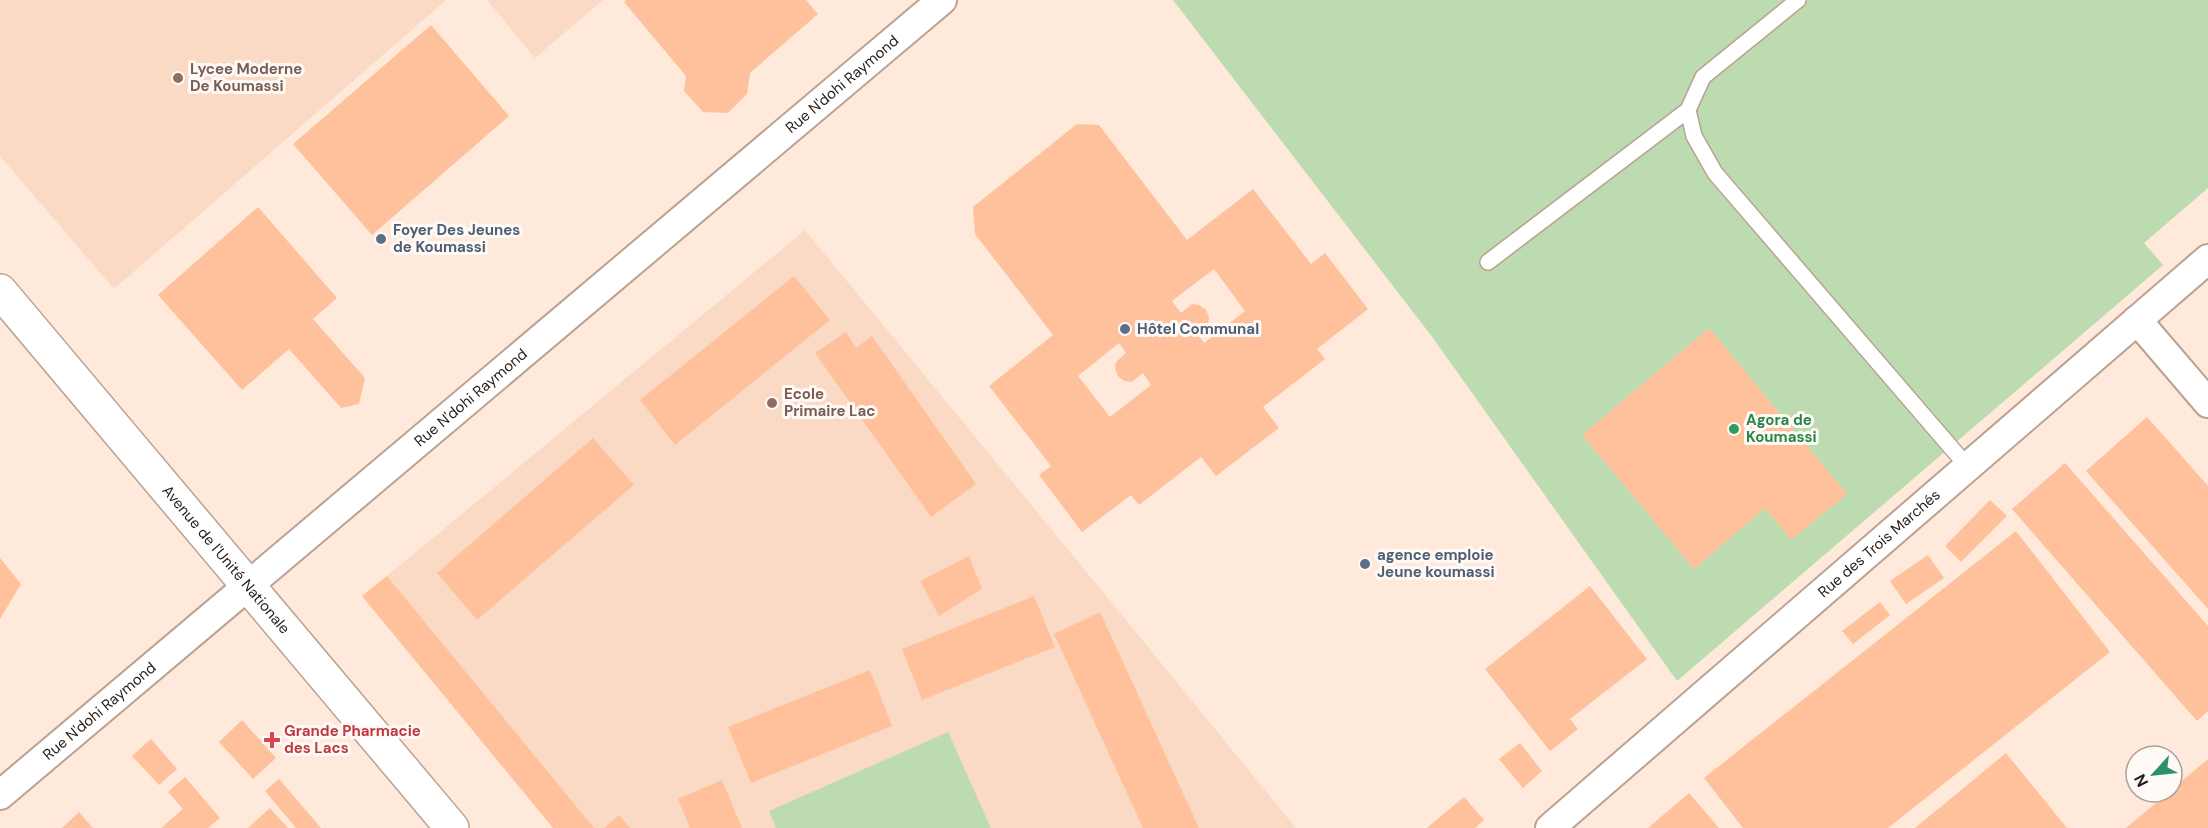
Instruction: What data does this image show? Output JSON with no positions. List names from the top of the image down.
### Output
{
  "streets": {
    "street": ["Rue N'dohi Raymond", "Rue des Trois Marchés", "Avenue de l'Unité Nationale"]
  },
  "crossings": [
    ["Rue N'dohi Raymond", "Avenue de l'Unité Nationale"]
  ],
  "places": {
    "other": [
      "Lycee Moderne De Koumassi",
      "Foyer Des Jeunes de Koumassi",
      "Hôtel Communal",
      "Ecole Primaire Lac",
      "Agora de Koumassi",
      "agence emploie Jeune koumassi"
    ],
    "health": ["Grande Pharmacie des Lacs"]
  },
  "north": "bottom left"
}
